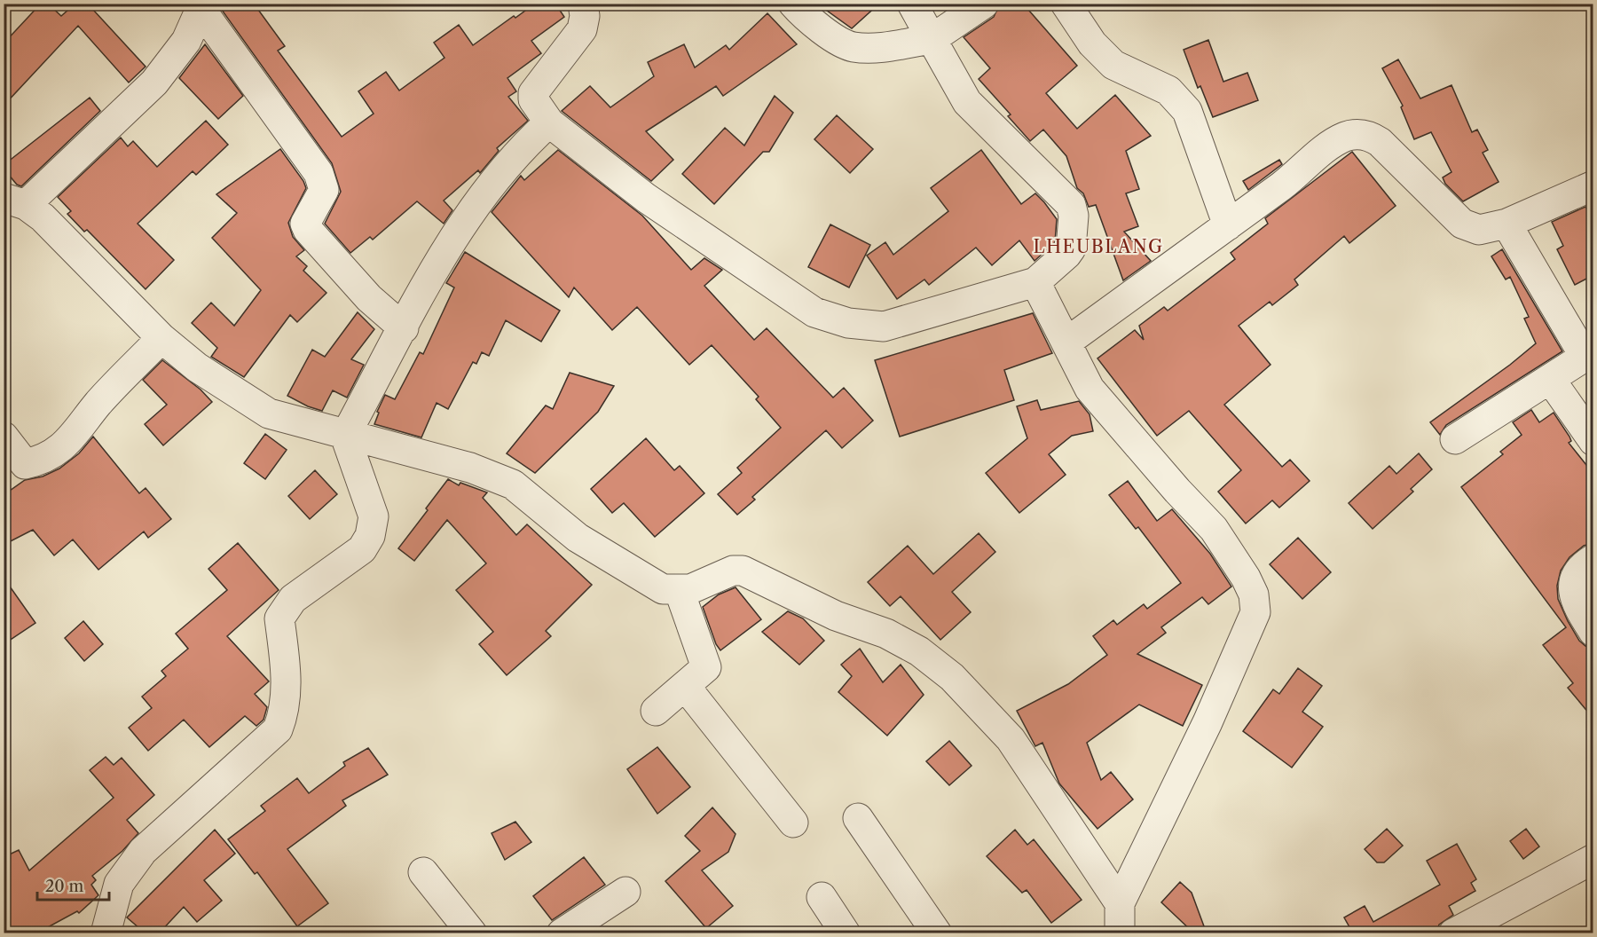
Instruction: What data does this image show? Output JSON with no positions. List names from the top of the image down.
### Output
{
  "districts": ["LHEUBLANG"],
  "scale_bar": "20 m"
}
